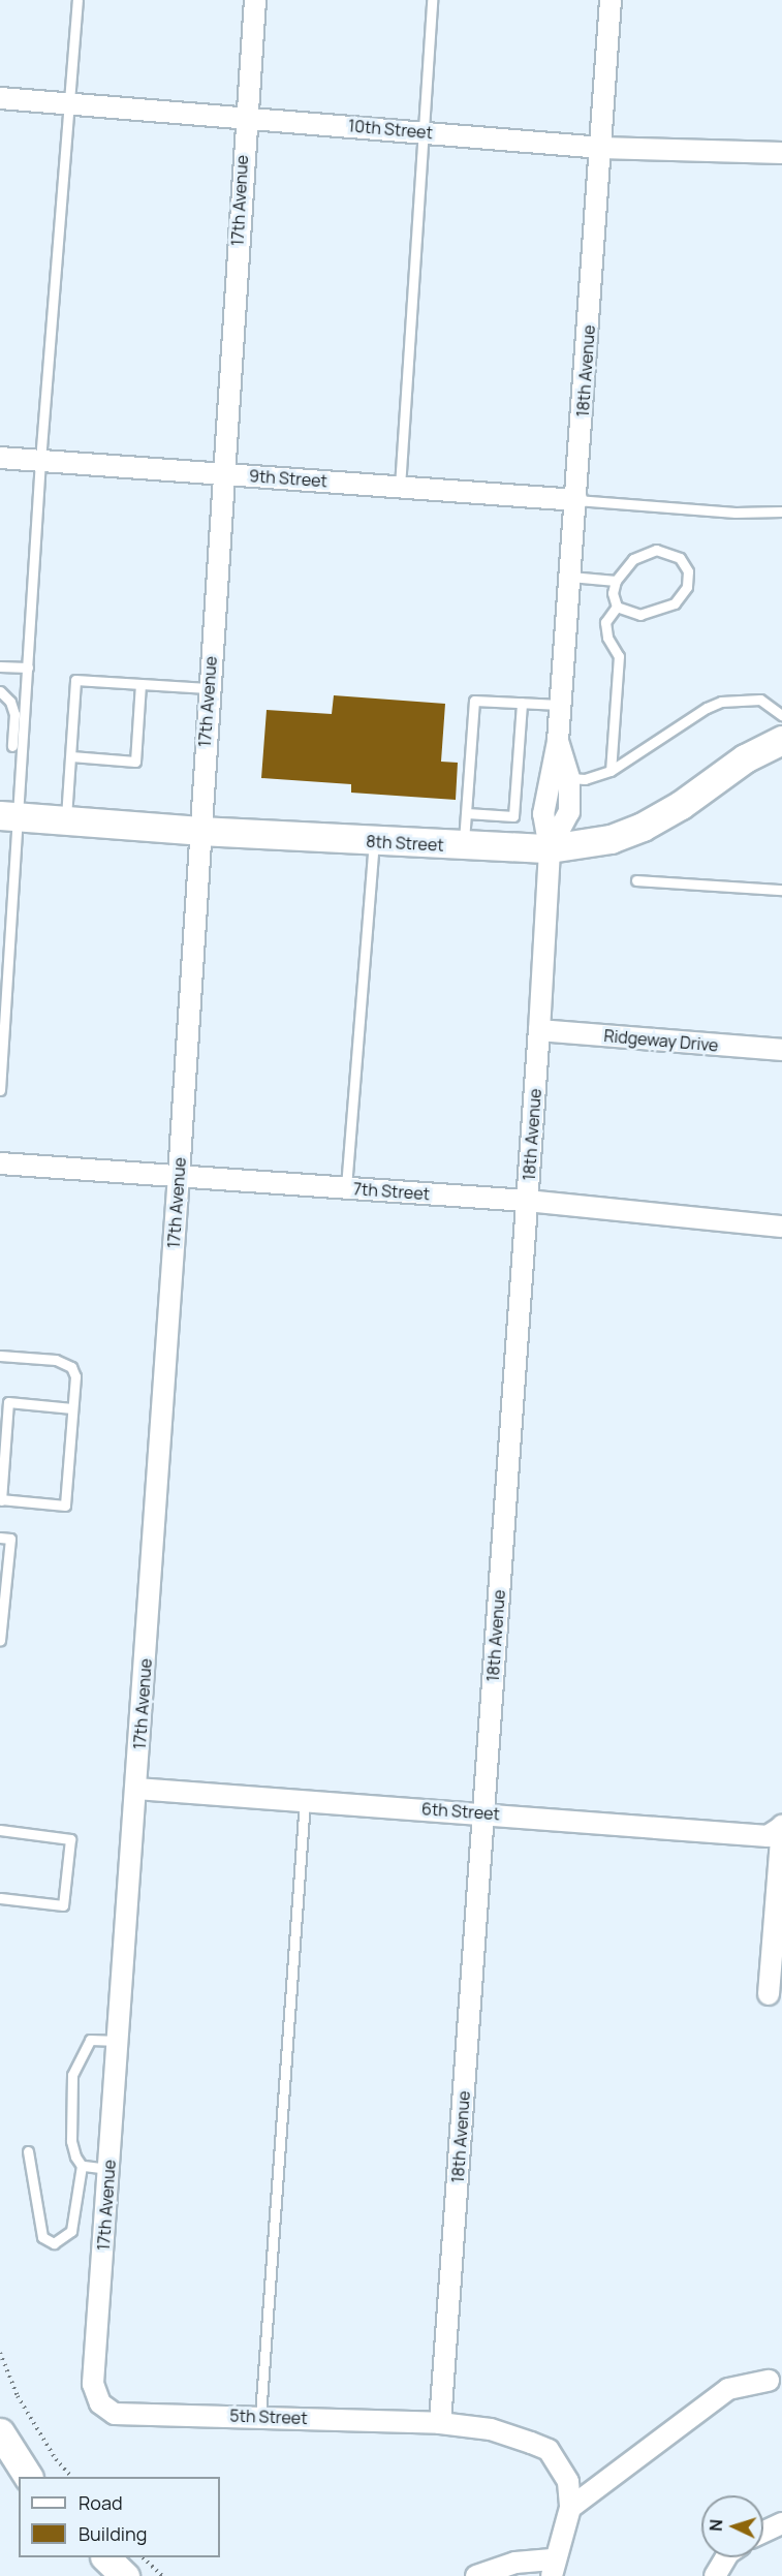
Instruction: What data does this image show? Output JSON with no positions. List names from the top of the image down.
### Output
{
  "streets": {
    "main road": ["8th Street"],
    "street": [
      "10th Street",
      "17th Avenue",
      "18th Avenue",
      "9th Street",
      "Ridgeway Drive",
      "7th Street",
      "6th Street",
      "5th Street"
    ]
  },
  "crossings": [
    ["10th Street", "17th Avenue"],
    ["10th Street", "18th Avenue"],
    ["17th Avenue", "9th Street"],
    ["17th Avenue", "8th Street"],
    ["17th Avenue", "7th Street"],
    ["17th Avenue", "6th Street"],
    ["17th Avenue", "5th Street"],
    ["18th Avenue", "9th Street"],
    ["18th Avenue", "8th Street"],
    ["18th Avenue", "Ridgeway Drive"],
    ["18th Avenue", "7th Street"],
    ["18th Avenue", "6th Street"],
    ["18th Avenue", "5th Street"]
  ],
  "legend": ["Road", "Building"],
  "north": "left"
}
